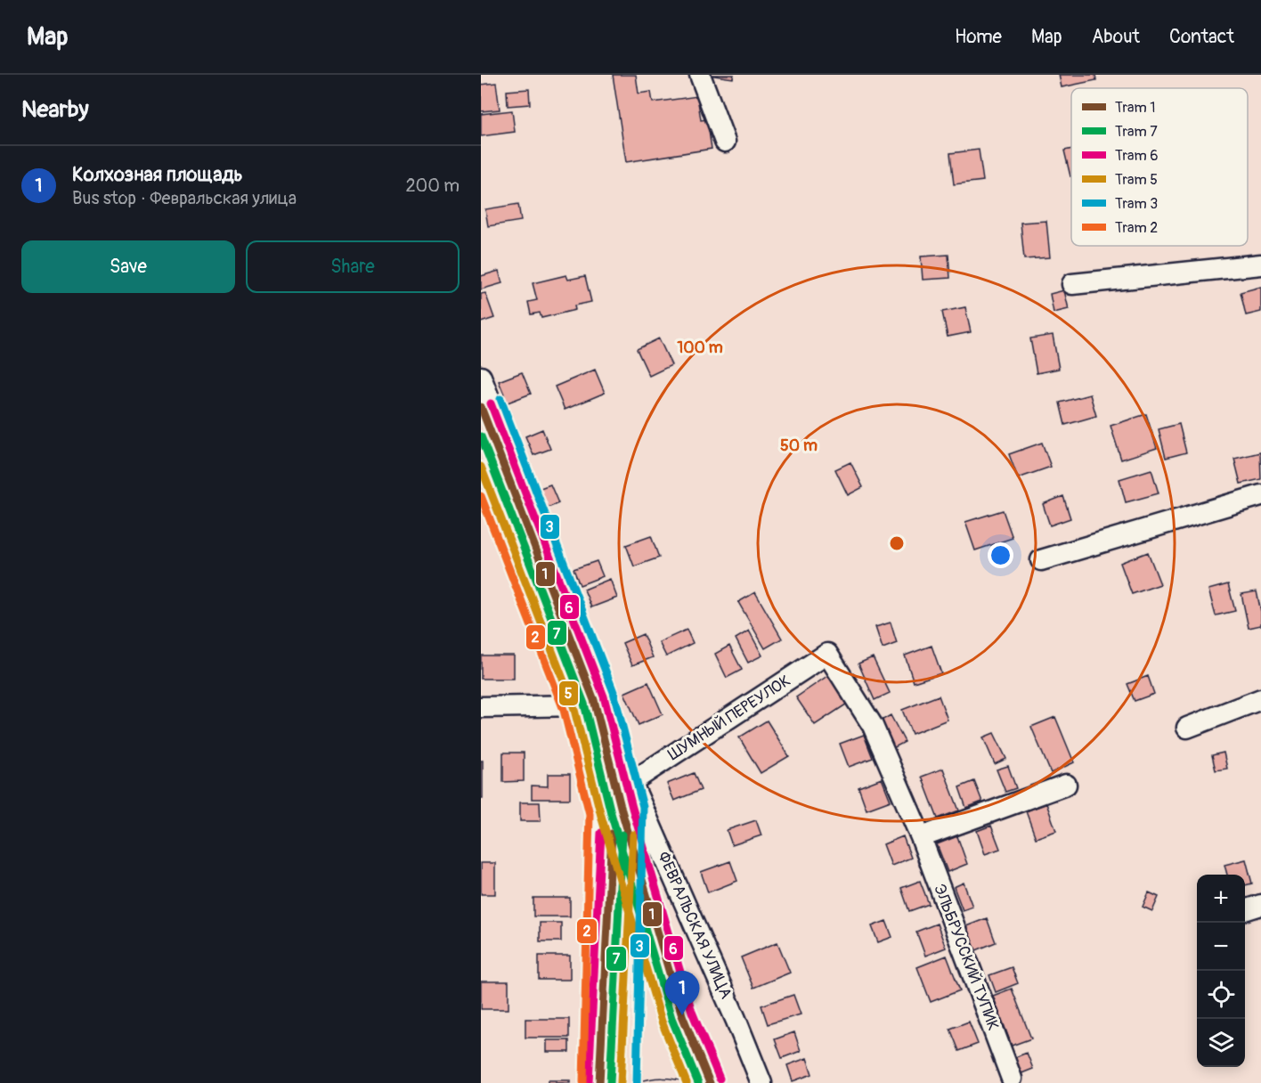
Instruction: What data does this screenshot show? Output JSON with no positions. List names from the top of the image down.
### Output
{
  "streets": {
    "street": ["ШУМНЫЙ ПЕРЕУЛОК", "ФЕВРАЛЬСКАЯ УЛИЦА", "ЭЛЬБРУССКИЙ ТУПИК"]
  },
  "crossings": [
    ["ШУМНЫЙ ПЕРЕУЛОК", "ФЕВРАЛЬСКАЯ УЛИЦА"],
    ["ШУМНЫЙ ПЕРЕУЛОК", "ЭЛЬБРУССКИЙ ТУПИК"]
  ],
  "lines": [
    "tram line 3",
    "tram line 6",
    "tram line 1",
    "tram line 7",
    "tram line 5",
    "tram line 2"
  ],
  "legend": [
    "Tram 1",
    "Tram 7",
    "Tram 6",
    "Tram 5",
    "Tram 3",
    "Tram 2"
  ],
  "page": {
    "header": "Map",
    "nav": [
      "Home",
      "Map",
      "About",
      "Contact"
    ],
    "heading": "Nearby",
    "list": [
      {
        "mark": "1",
        "name": "Колхозная площадь",
        "note": "Bus stop · Февральская улица",
        "value": "200 m"
      }
    ],
    "buttons": ["Save", "Share"],
    "map_buttons": ["+", "−"],
    "pins": "1"
  },
  "rings": ["100 m", "50 m"]
}
